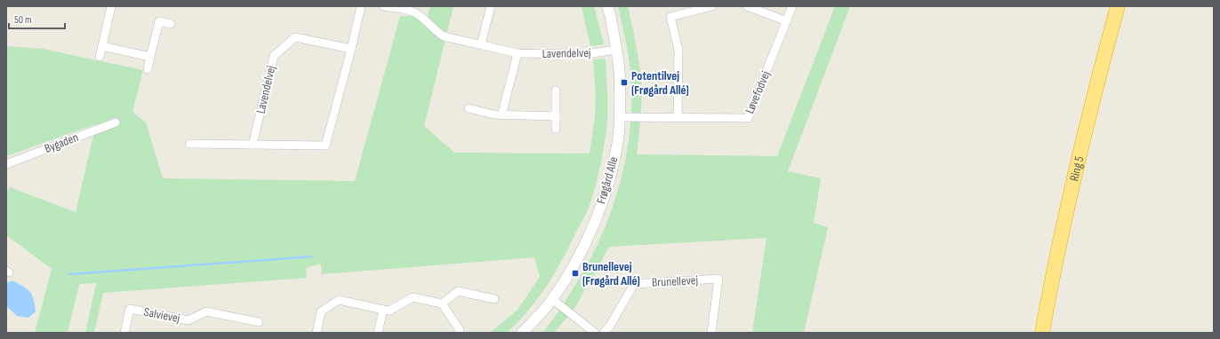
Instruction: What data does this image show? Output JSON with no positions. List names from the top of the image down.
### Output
{
  "streets": {
    "highway": ["Ring 5"],
    "street": [
      "Lavendelvej",
      "Løvefodvej",
      "Bygaden",
      "Frøgård Alle",
      "Brunellevej",
      "Salvievej"
    ]
  },
  "crossings": [
    ["Lavendelvej", "Frøgård Alle"],
    ["Løvefodvej", "Frøgård Alle"]
  ],
  "places": {
    "transit": ["Potentilvej (Frøgård Allé)", "Brunellevej (Frøgård Allé)"]
  },
  "scale_bar": "50 m"
}
